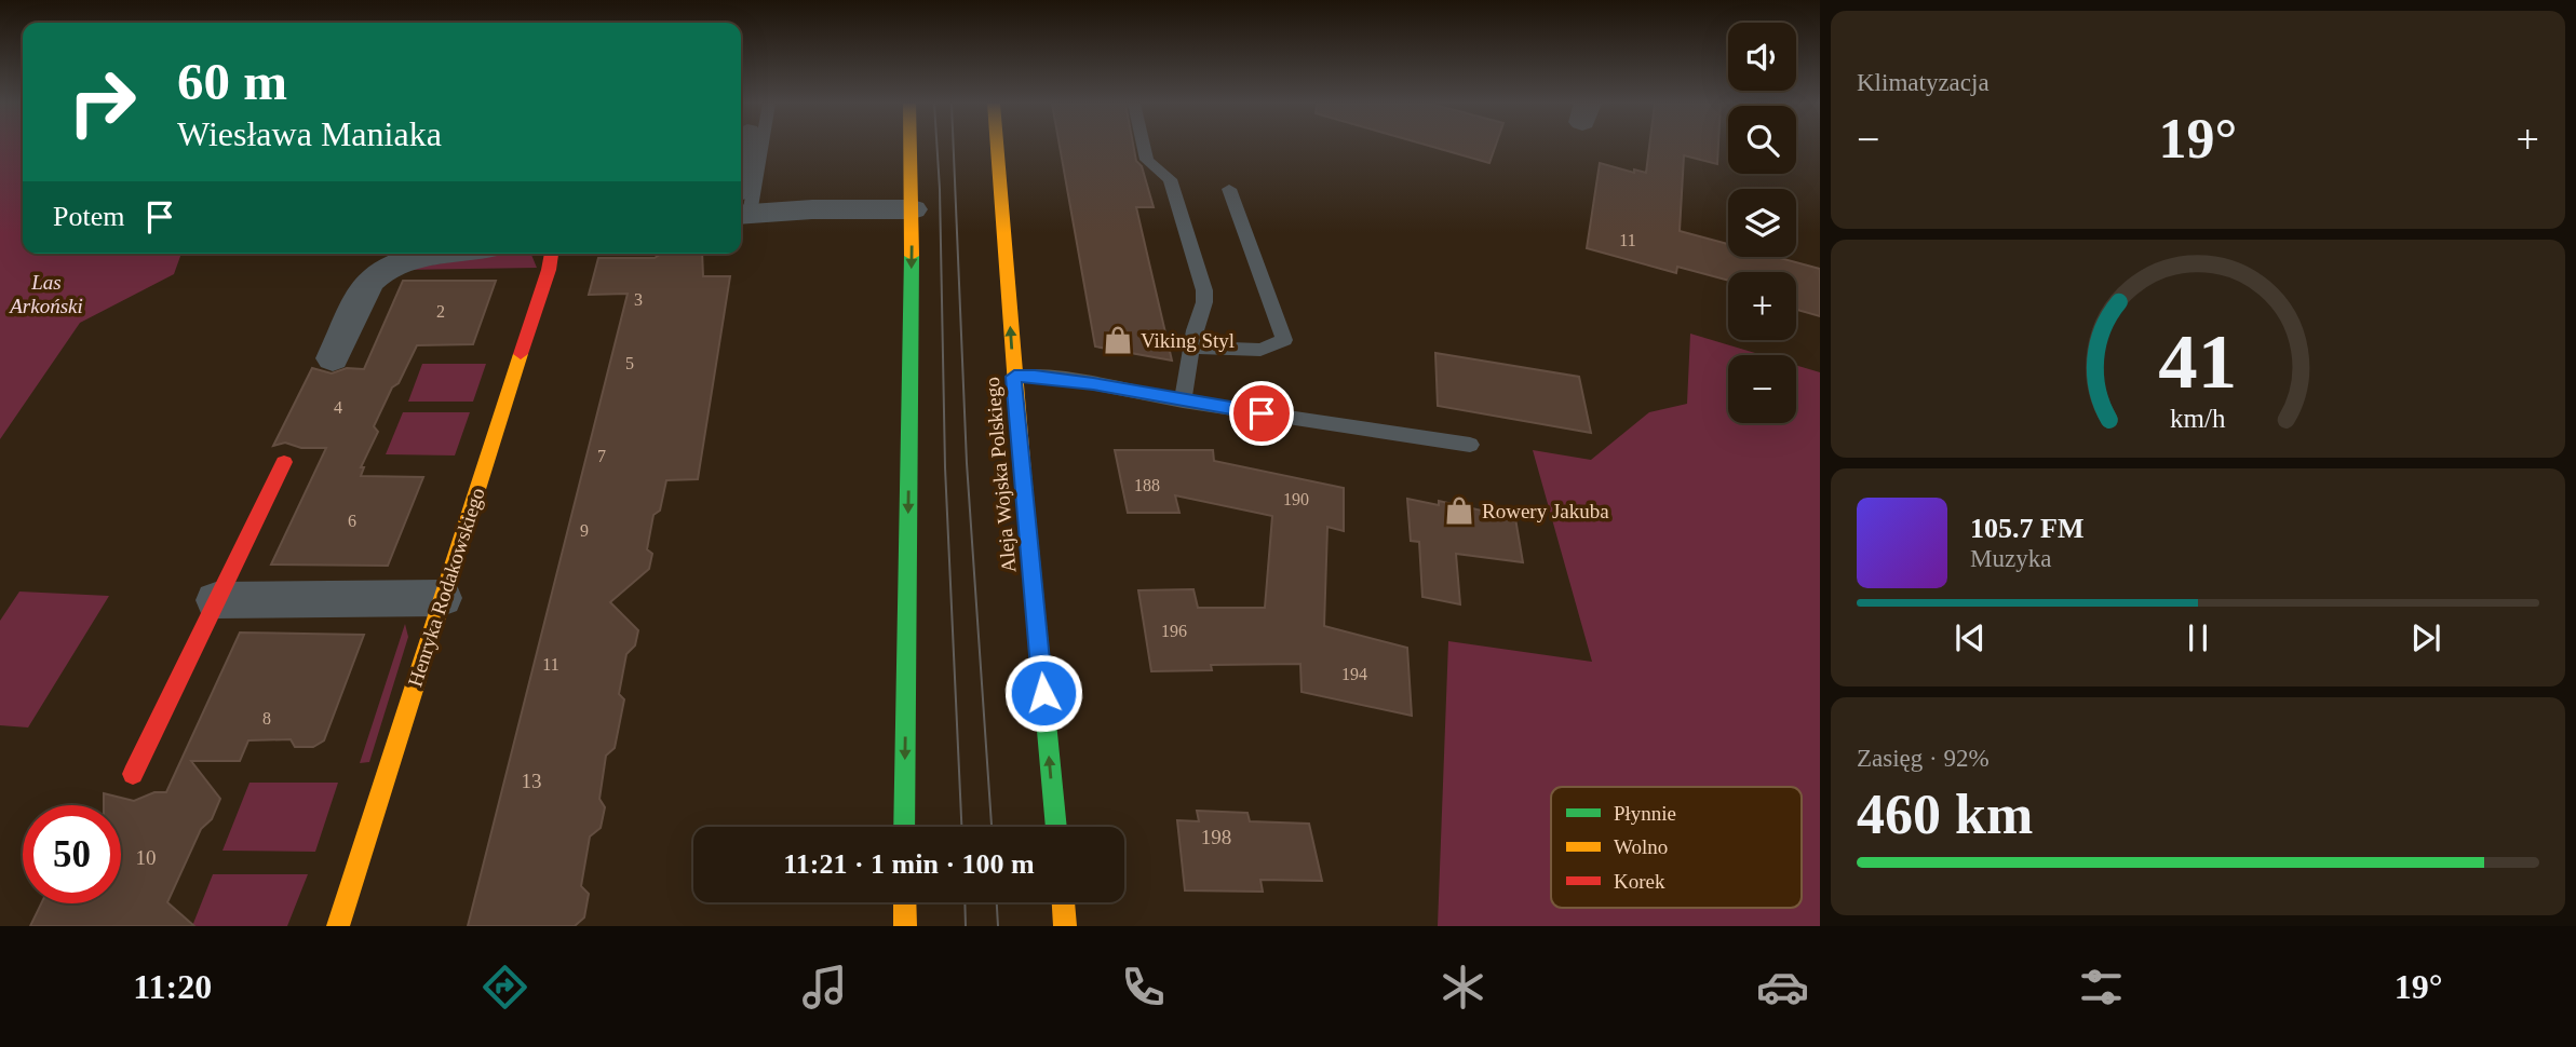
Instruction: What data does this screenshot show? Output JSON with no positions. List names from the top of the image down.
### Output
{
  "streets": {
    "main road": ["Aleja Wojska Polskiego", "Henryka Rodakowskiego"]
  },
  "parks": ["Las Arkoński"],
  "places": {
    "shop": ["Viking Styl", "Rowery Jakuba"]
  },
  "house_numbers": [
    "11",
    "3",
    "2",
    "5",
    "4",
    "7",
    "188",
    "190",
    "6",
    "9",
    "196",
    "11",
    "194",
    "8",
    "13",
    "198",
    "10"
  ],
  "legend": ["Płynnie", "Wolno", "Korek"],
  "page": {
    "tile": [
      "Klimatyzacja",
      ["Zasięg · 92%", "460 km"]
    ],
    "map_buttons": ["+", "−"],
    "turn": ["60 m", "Wiesława Maniaka"],
    "heat": ["−", "19°", "+"],
    "then": "Potem",
    "song": ["105.7 FM", "Muzyka"],
    "limit": "50",
    "trip": "11:21 · 1 min · 100 m",
    "tabs": ["11:20", "19°"],
    "gauge": ["41", "km/h"]
  }
}
